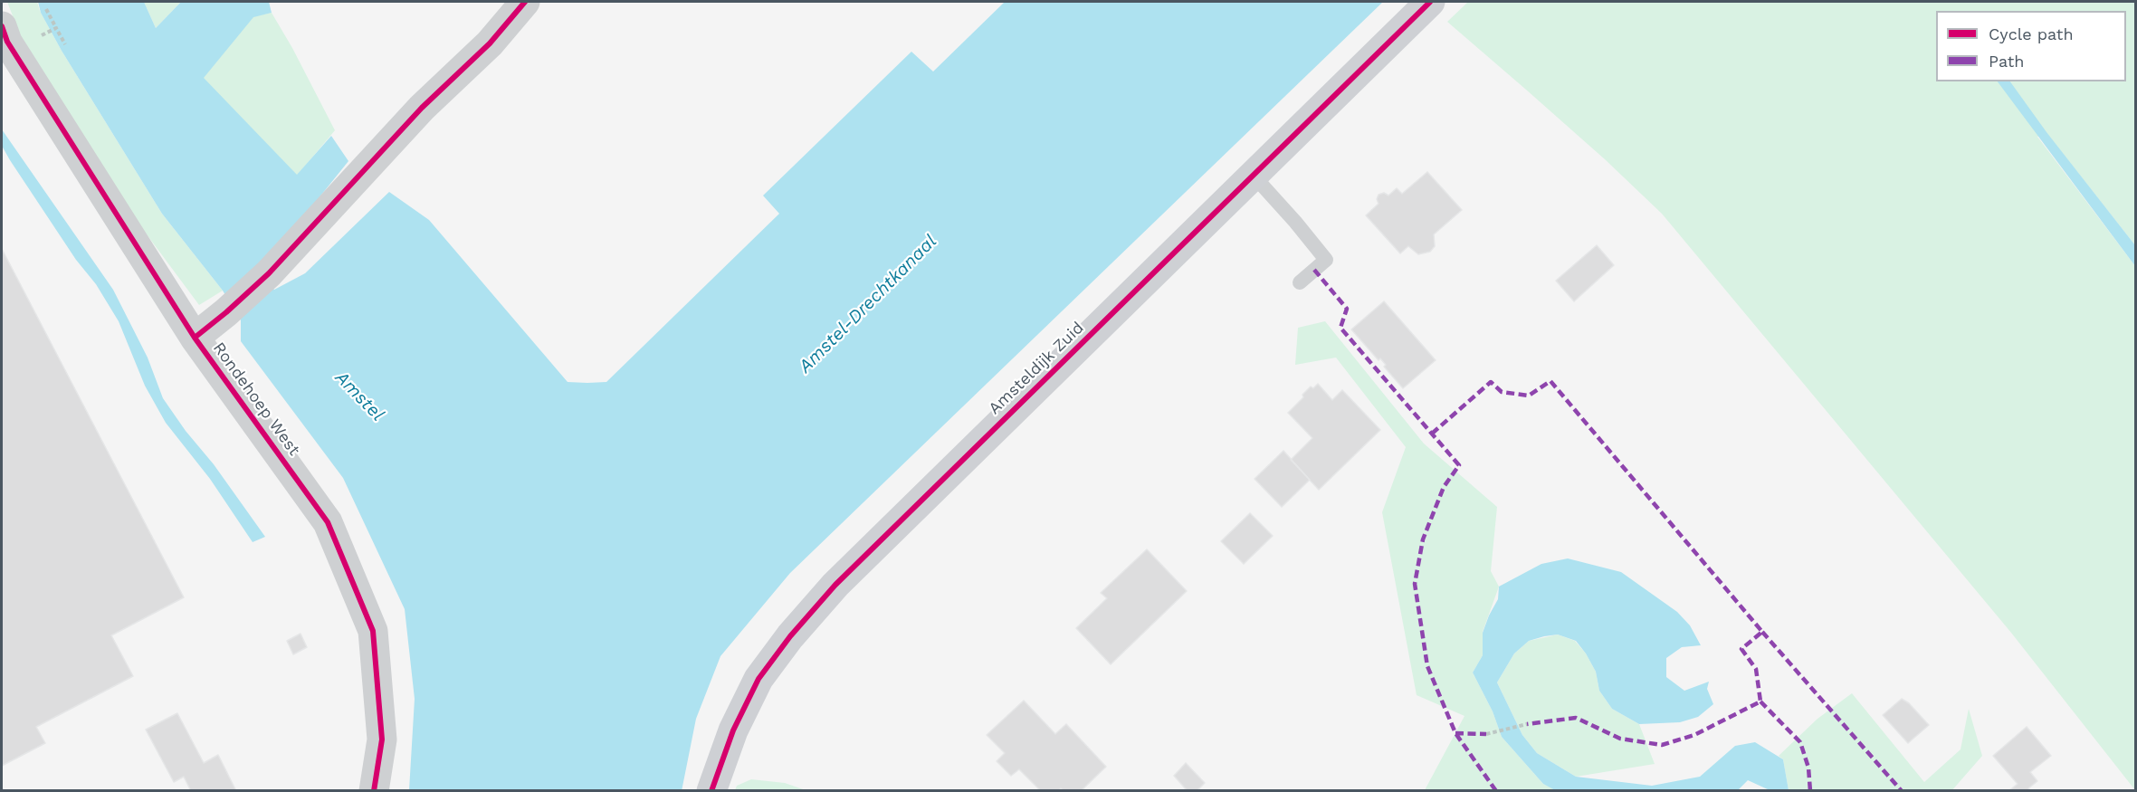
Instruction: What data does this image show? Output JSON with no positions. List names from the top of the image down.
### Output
{
  "streets": {
    "street": ["Amsteldijk Zuid", "Rondehoep West"]
  },
  "water": ["Amstel-Drechtkanaal", "Amstel"],
  "legend": ["Cycle path", "Path"]
}
